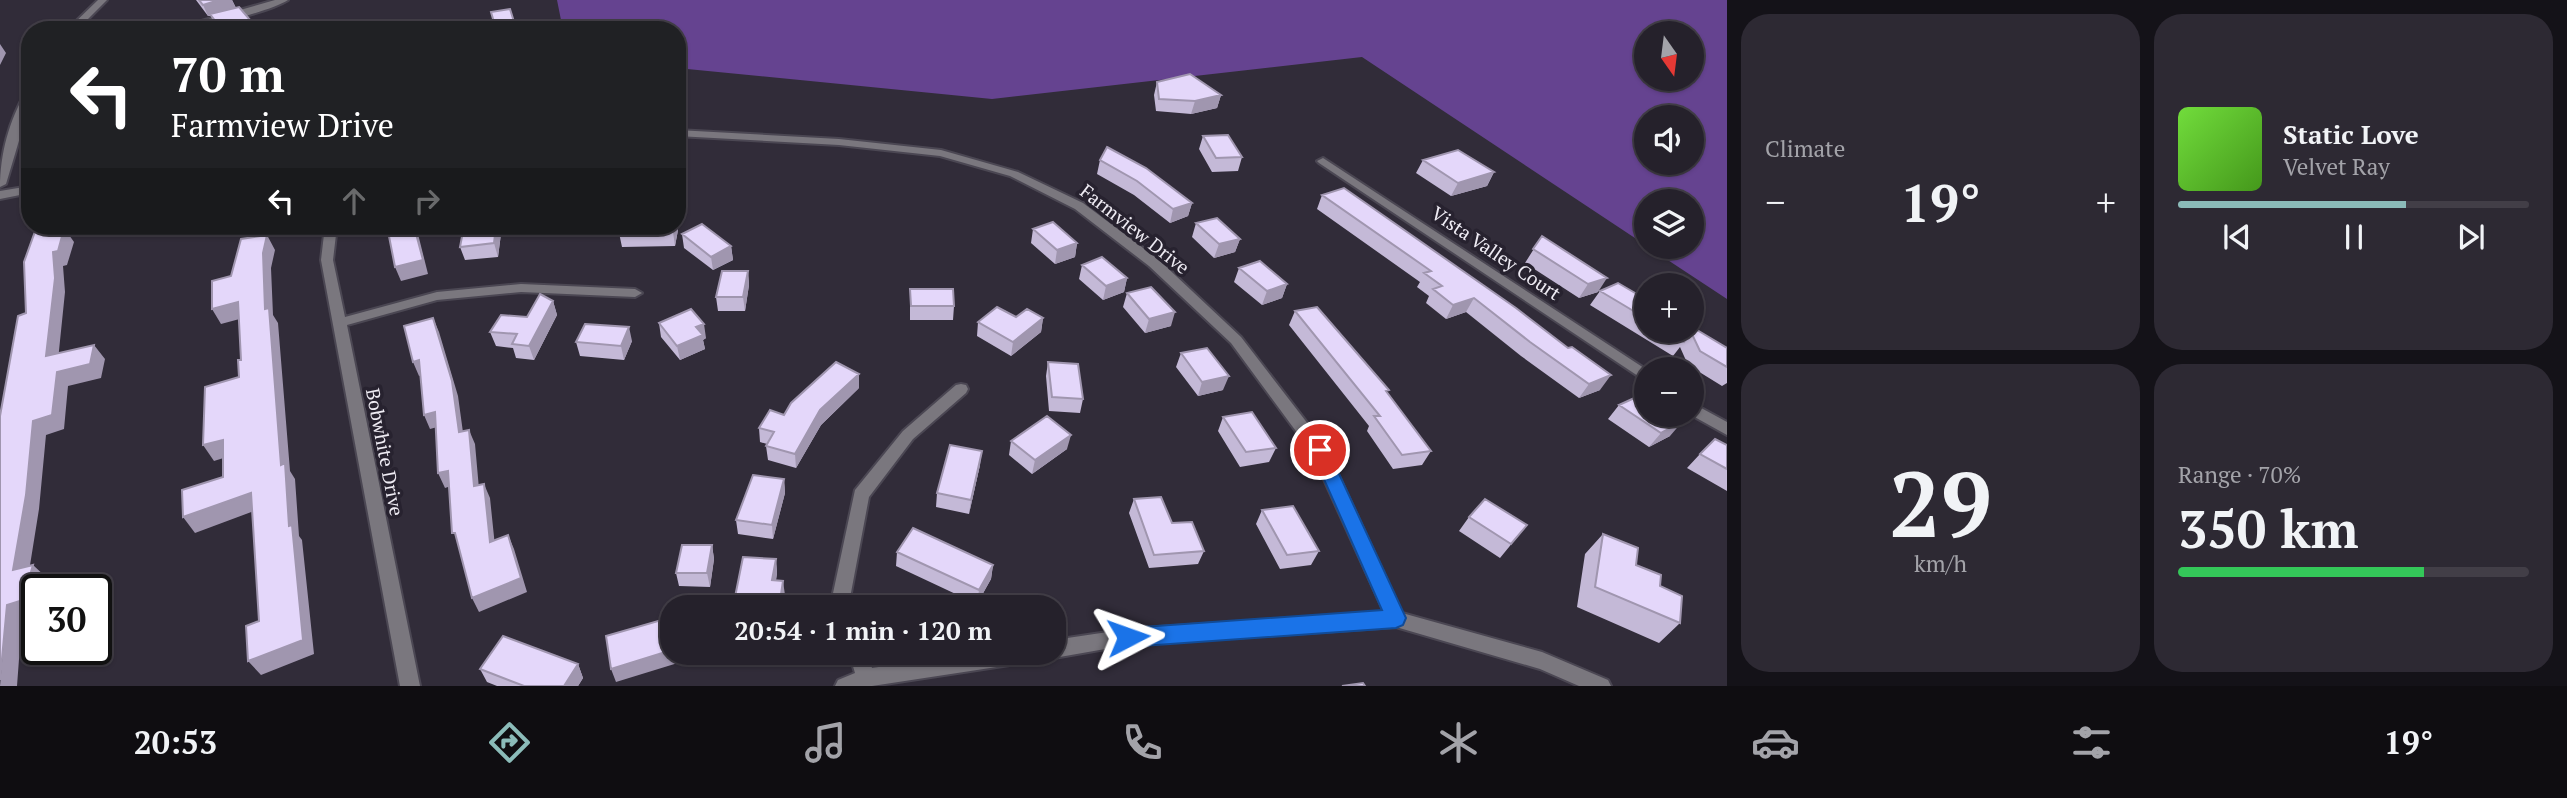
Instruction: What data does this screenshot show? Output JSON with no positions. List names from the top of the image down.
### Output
{
  "streets": {
    "street": ["Farmview Drive", "Vista Valley Court", "Bobwhite Drive"]
  },
  "north": "bottom",
  "page": {
    "tile": [
      "Climate",
      ["29", "km/h"],
      ["Range · 70%", "350 km"]
    ],
    "map_buttons": ["+", "−"],
    "turn": ["70 m", "Farmview Drive"],
    "song": ["Static Love", "Velvet Ray"],
    "heat": ["−", "19°", "+"],
    "limit": "30",
    "trip": "20:54 · 1 min · 120 m",
    "tabs": ["20:53", "19°"]
  }
}
